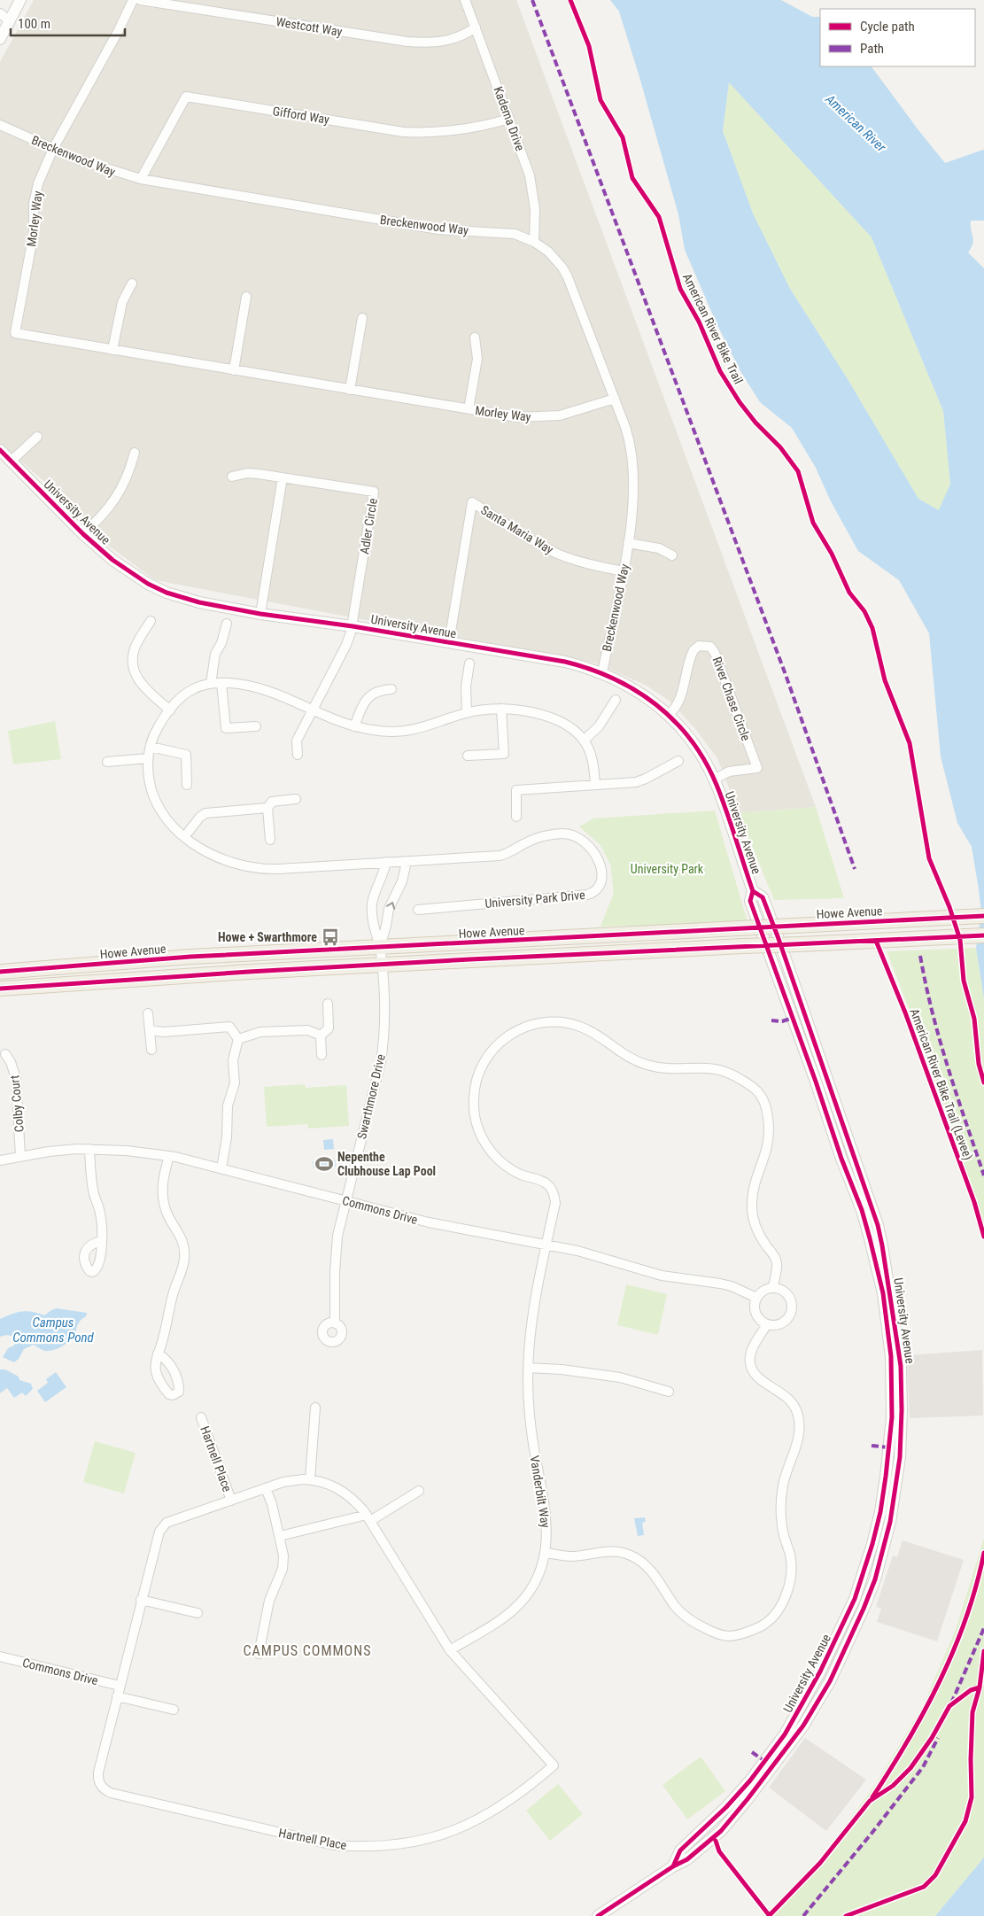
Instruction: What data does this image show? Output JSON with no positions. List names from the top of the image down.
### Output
{
  "streets": {
    "main road": ["Howe Avenue"],
    "street": [
      "Westcott Way",
      "Gifford Way",
      "Kadema Drive",
      "Breckenwood Way",
      "Morley Way",
      "University Avenue",
      "Adler Circle",
      "Santa Maria Way",
      "River Chase Circle",
      "University Park Drive",
      "Swarthmore Drive",
      "Colby Court",
      "Commons Drive",
      "Hartnell Place",
      "Vanderbilt Way"
    ],
    "cycle path": ["American River Bike Trail", "American River Bike Trail (Levee)"]
  },
  "crossings": [
    ["Westcott Way", "Kadema Drive"],
    ["Gifford Way", "Kadema Drive"],
    ["Gifford Way", "Breckenwood Way"],
    ["Kadema Drive", "Breckenwood Way"],
    ["Breckenwood Way", "Morley Way"],
    ["Breckenwood Way", "University Avenue"],
    ["Breckenwood Way", "Santa Maria Way"],
    ["University Avenue", "Adler Circle"],
    ["University Avenue", "Santa Maria Way"],
    ["University Avenue", "River Chase Circle"],
    ["Howe Avenue", "Swarthmore Drive"],
    ["Swarthmore Drive", "Commons Drive"],
    ["Colby Court", "Commons Drive"],
    ["Commons Drive", "Hartnell Place"],
    ["Commons Drive", "Vanderbilt Way"],
    ["Hartnell Place", "Vanderbilt Way"]
  ],
  "districts": ["CAMPUS COMMONS"],
  "water": ["American River", "Campus Commons Pond"],
  "parks": ["University Park"],
  "places": {
    "bus stop": ["Howe + Swarthmore"],
    "sports": ["Nepenthe Clubhouse Lap Pool"]
  },
  "legend": ["Cycle path", "Path"],
  "scale_bar": "100 m"
}
